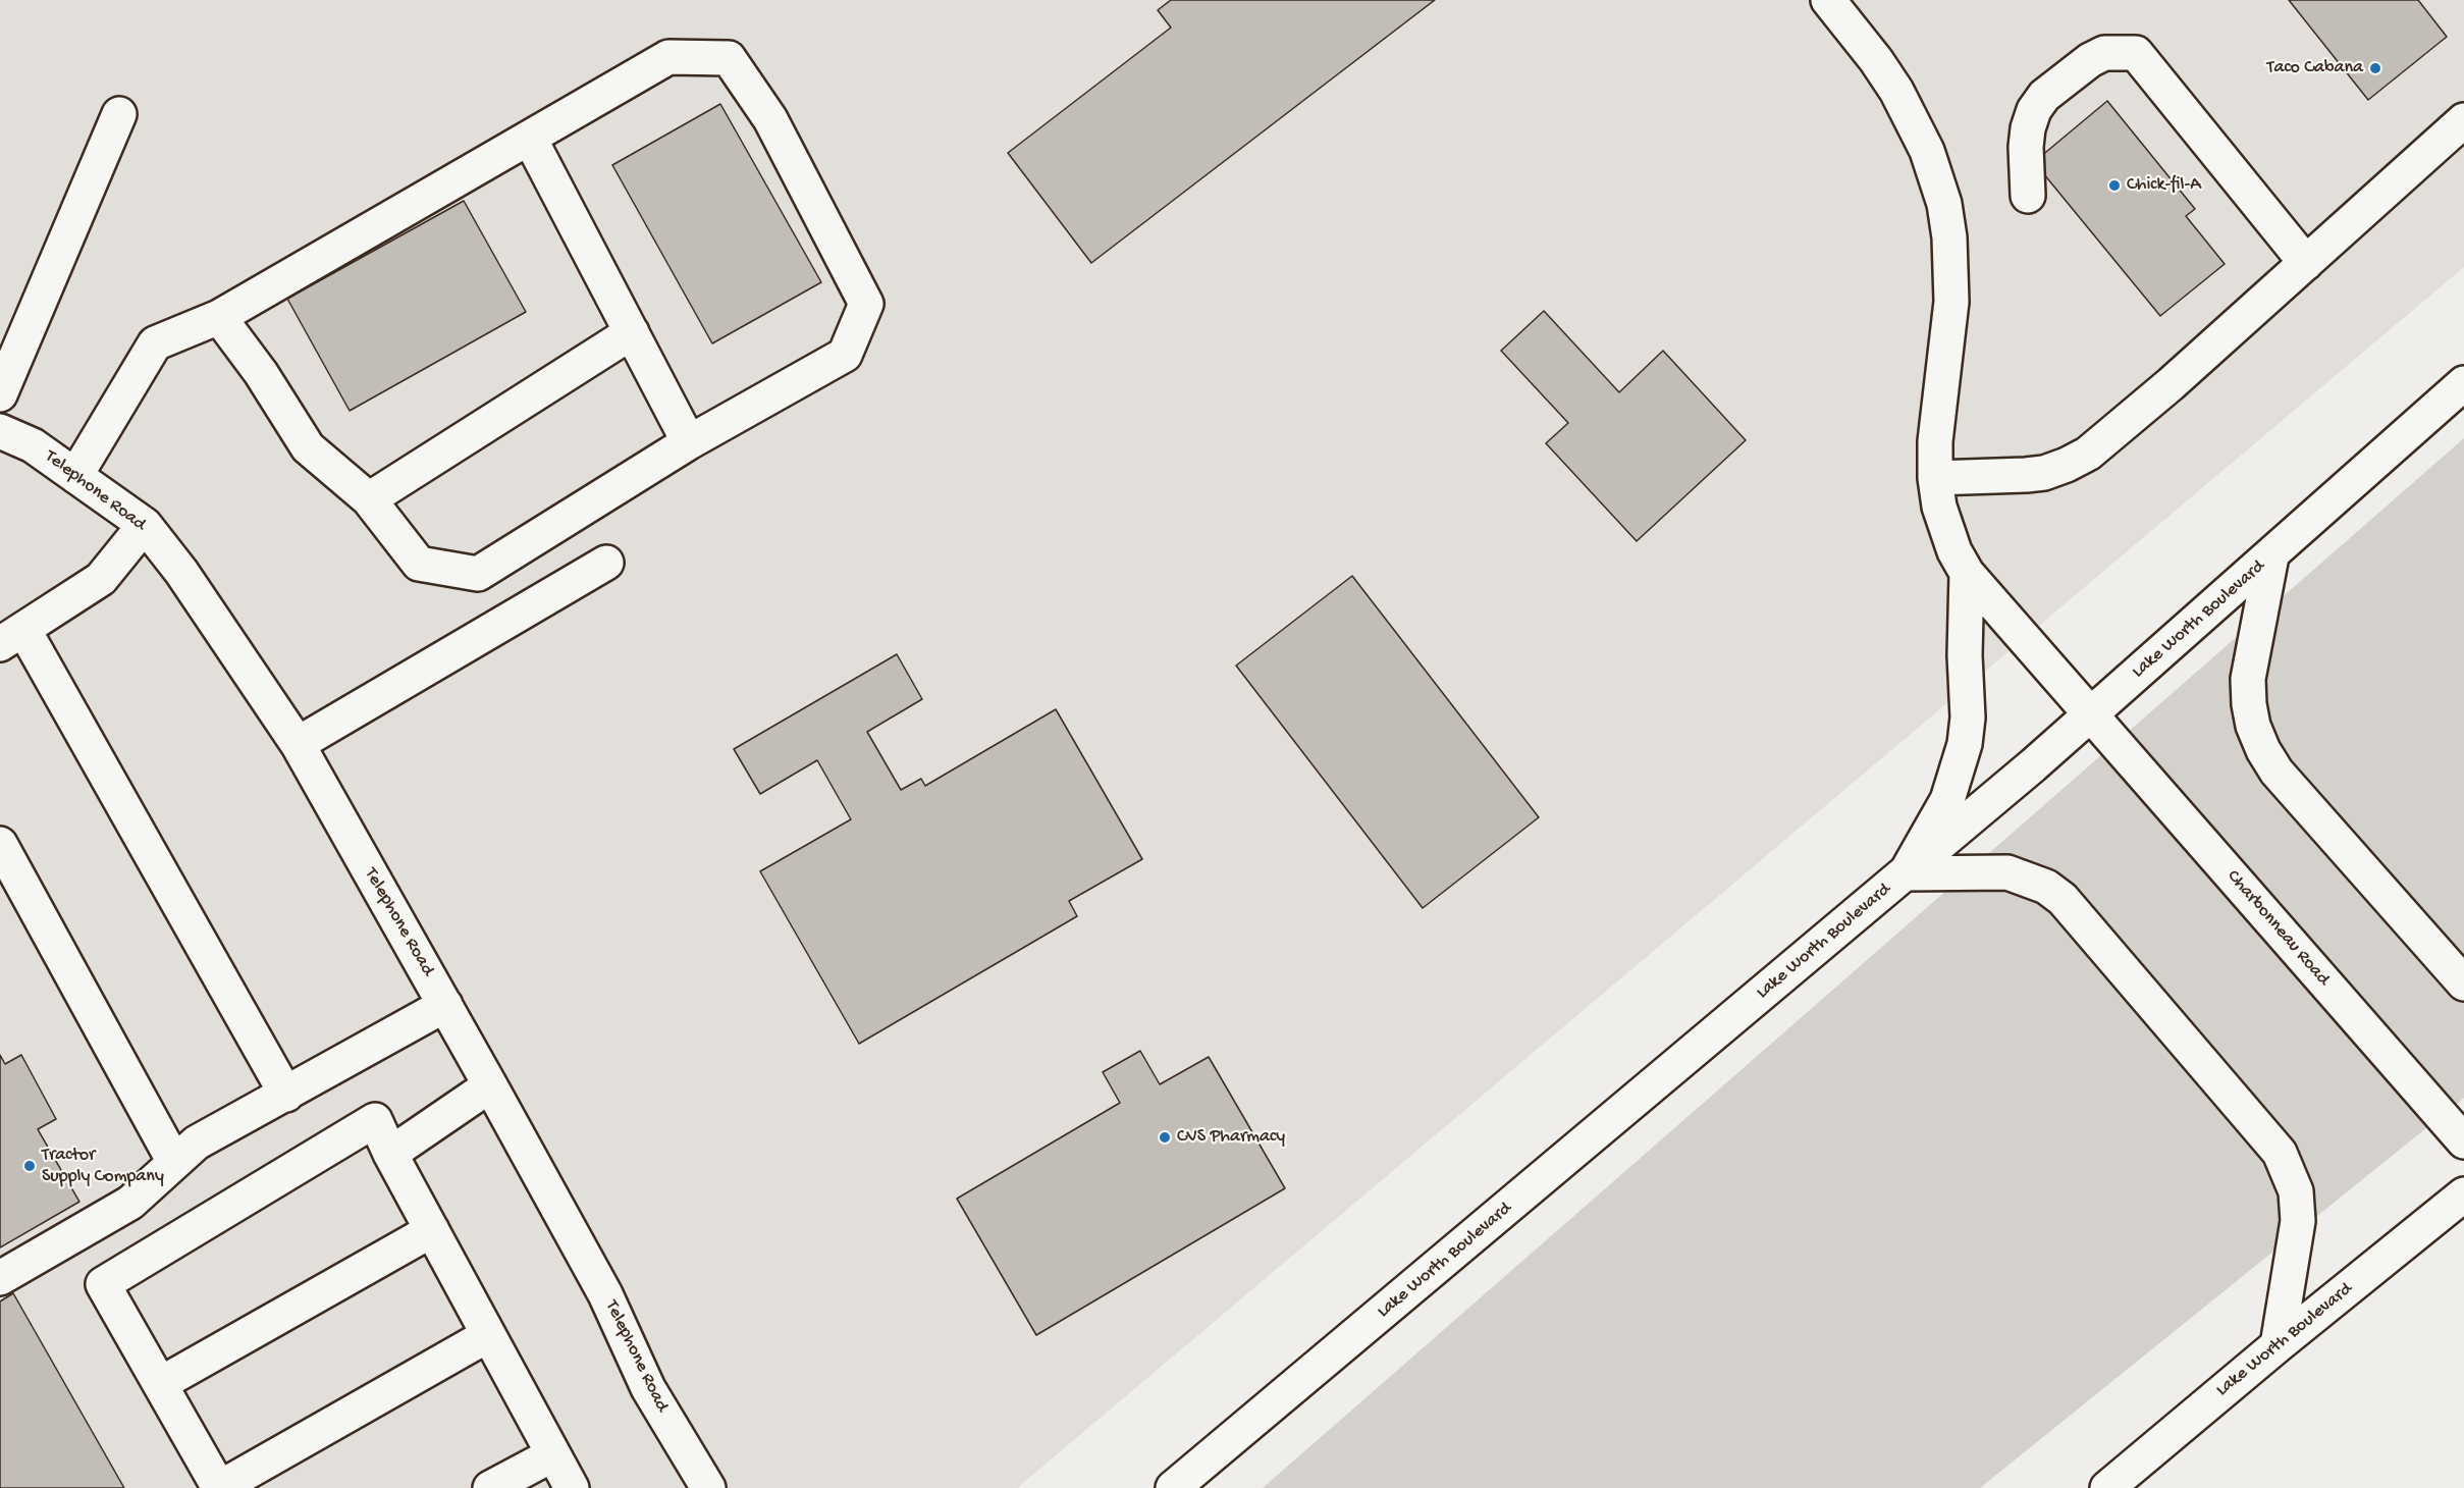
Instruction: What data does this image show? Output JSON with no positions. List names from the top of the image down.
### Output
{
  "streets": {
    "main road": ["Telephone Road", "Lake Worth Boulevard", "Charbonneau Road"]
  },
  "crossings": [
    ["Lake Worth Boulevard", "Charbonneau Road"]
  ],
  "places": [
    "Taco Cabana",
    "Chick-fil-A",
    "CVS Pharmacy",
    "Tractor Supply Company"
  ]
}
